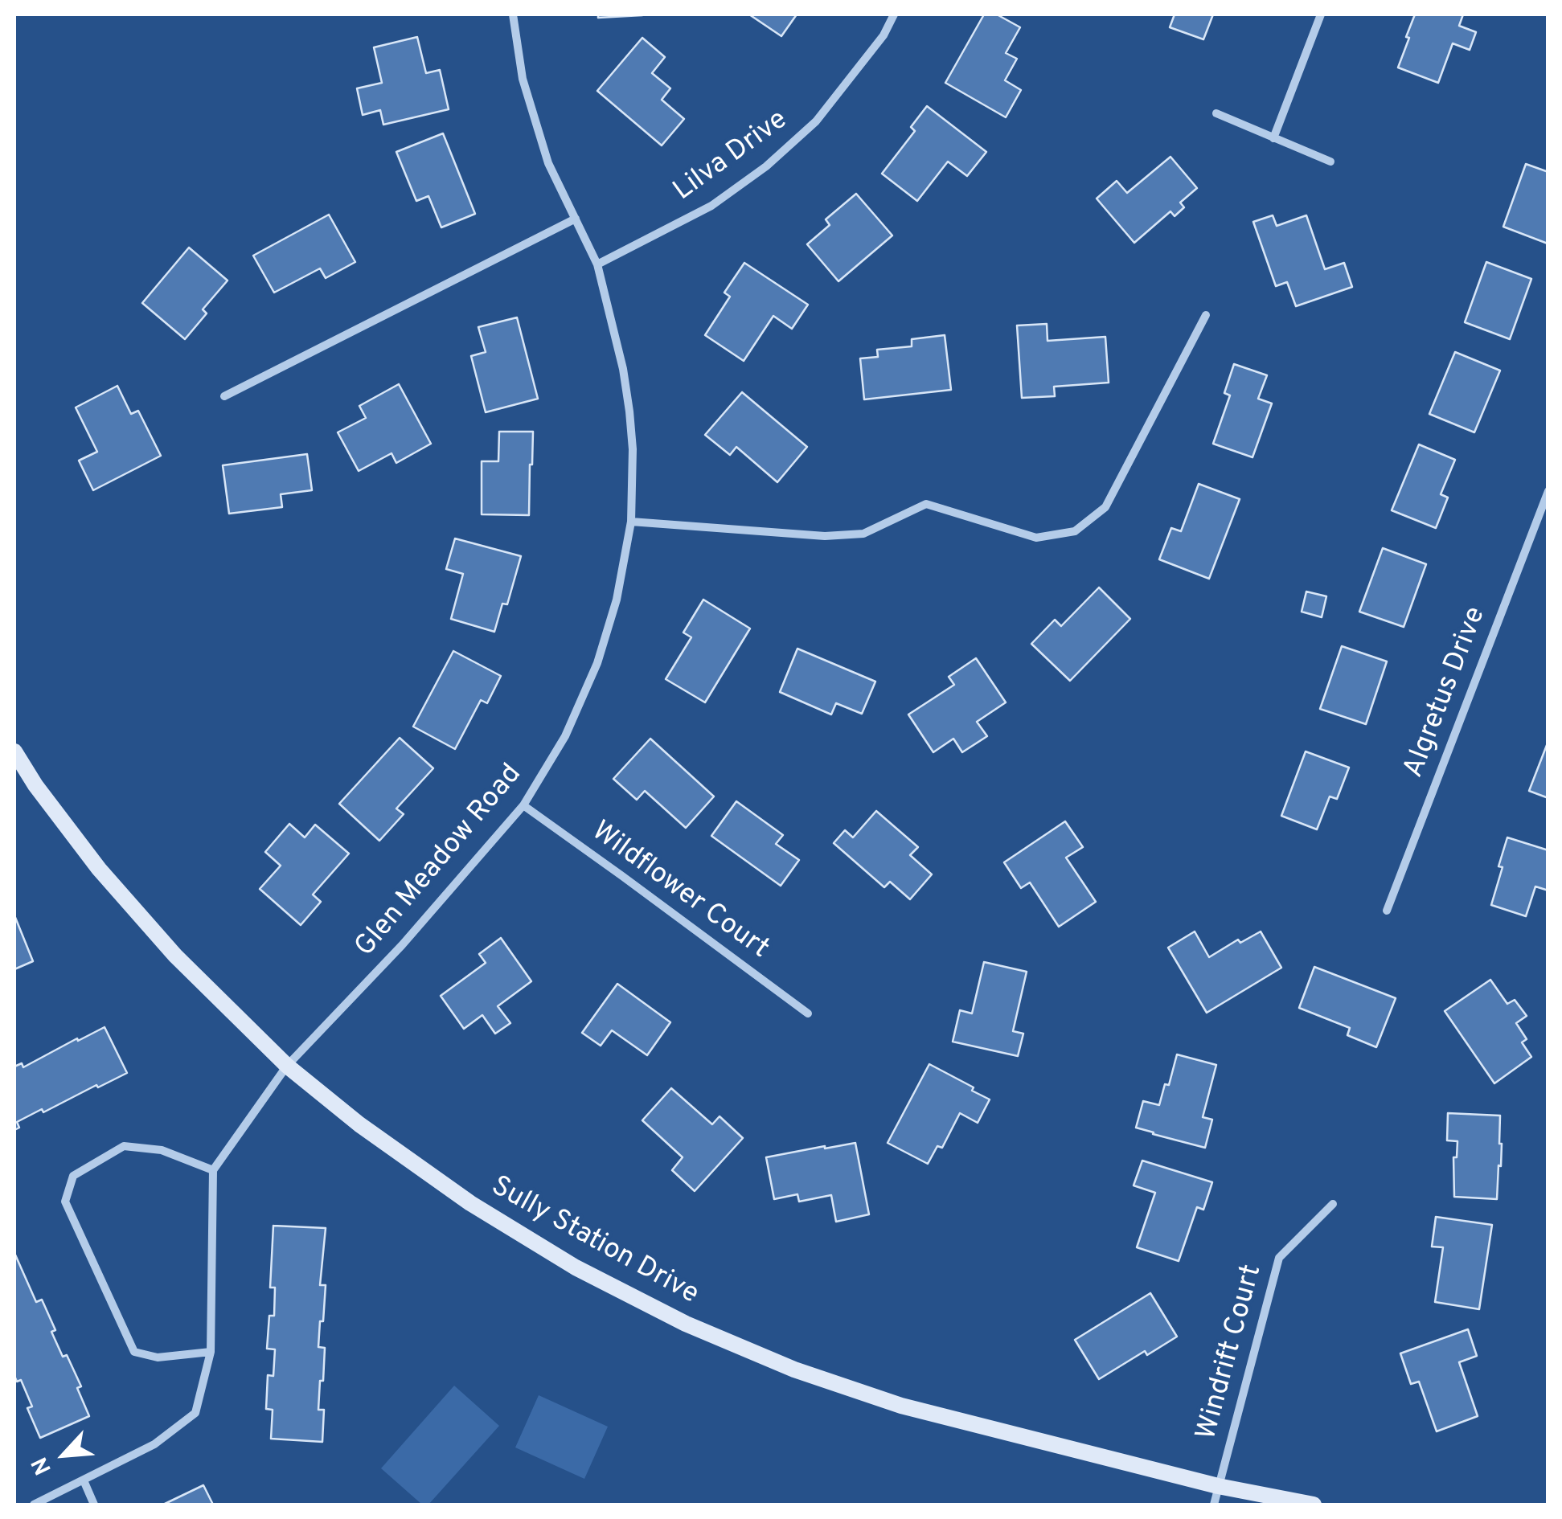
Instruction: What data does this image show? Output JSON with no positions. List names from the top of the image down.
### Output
{
  "streets": {
    "street": [
      "Lilva Drive",
      "Algretus Drive",
      "Glen Meadow Road",
      "Wildflower Court",
      "Sully Station Drive",
      "Windrift Court"
    ]
  },
  "crossings": [
    ["Lilva Drive", "Glen Meadow Road"],
    ["Glen Meadow Road", "Wildflower Court"],
    ["Glen Meadow Road", "Sully Station Drive"],
    ["Sully Station Drive", "Windrift Court"]
  ],
  "north": "bottom left"
}
